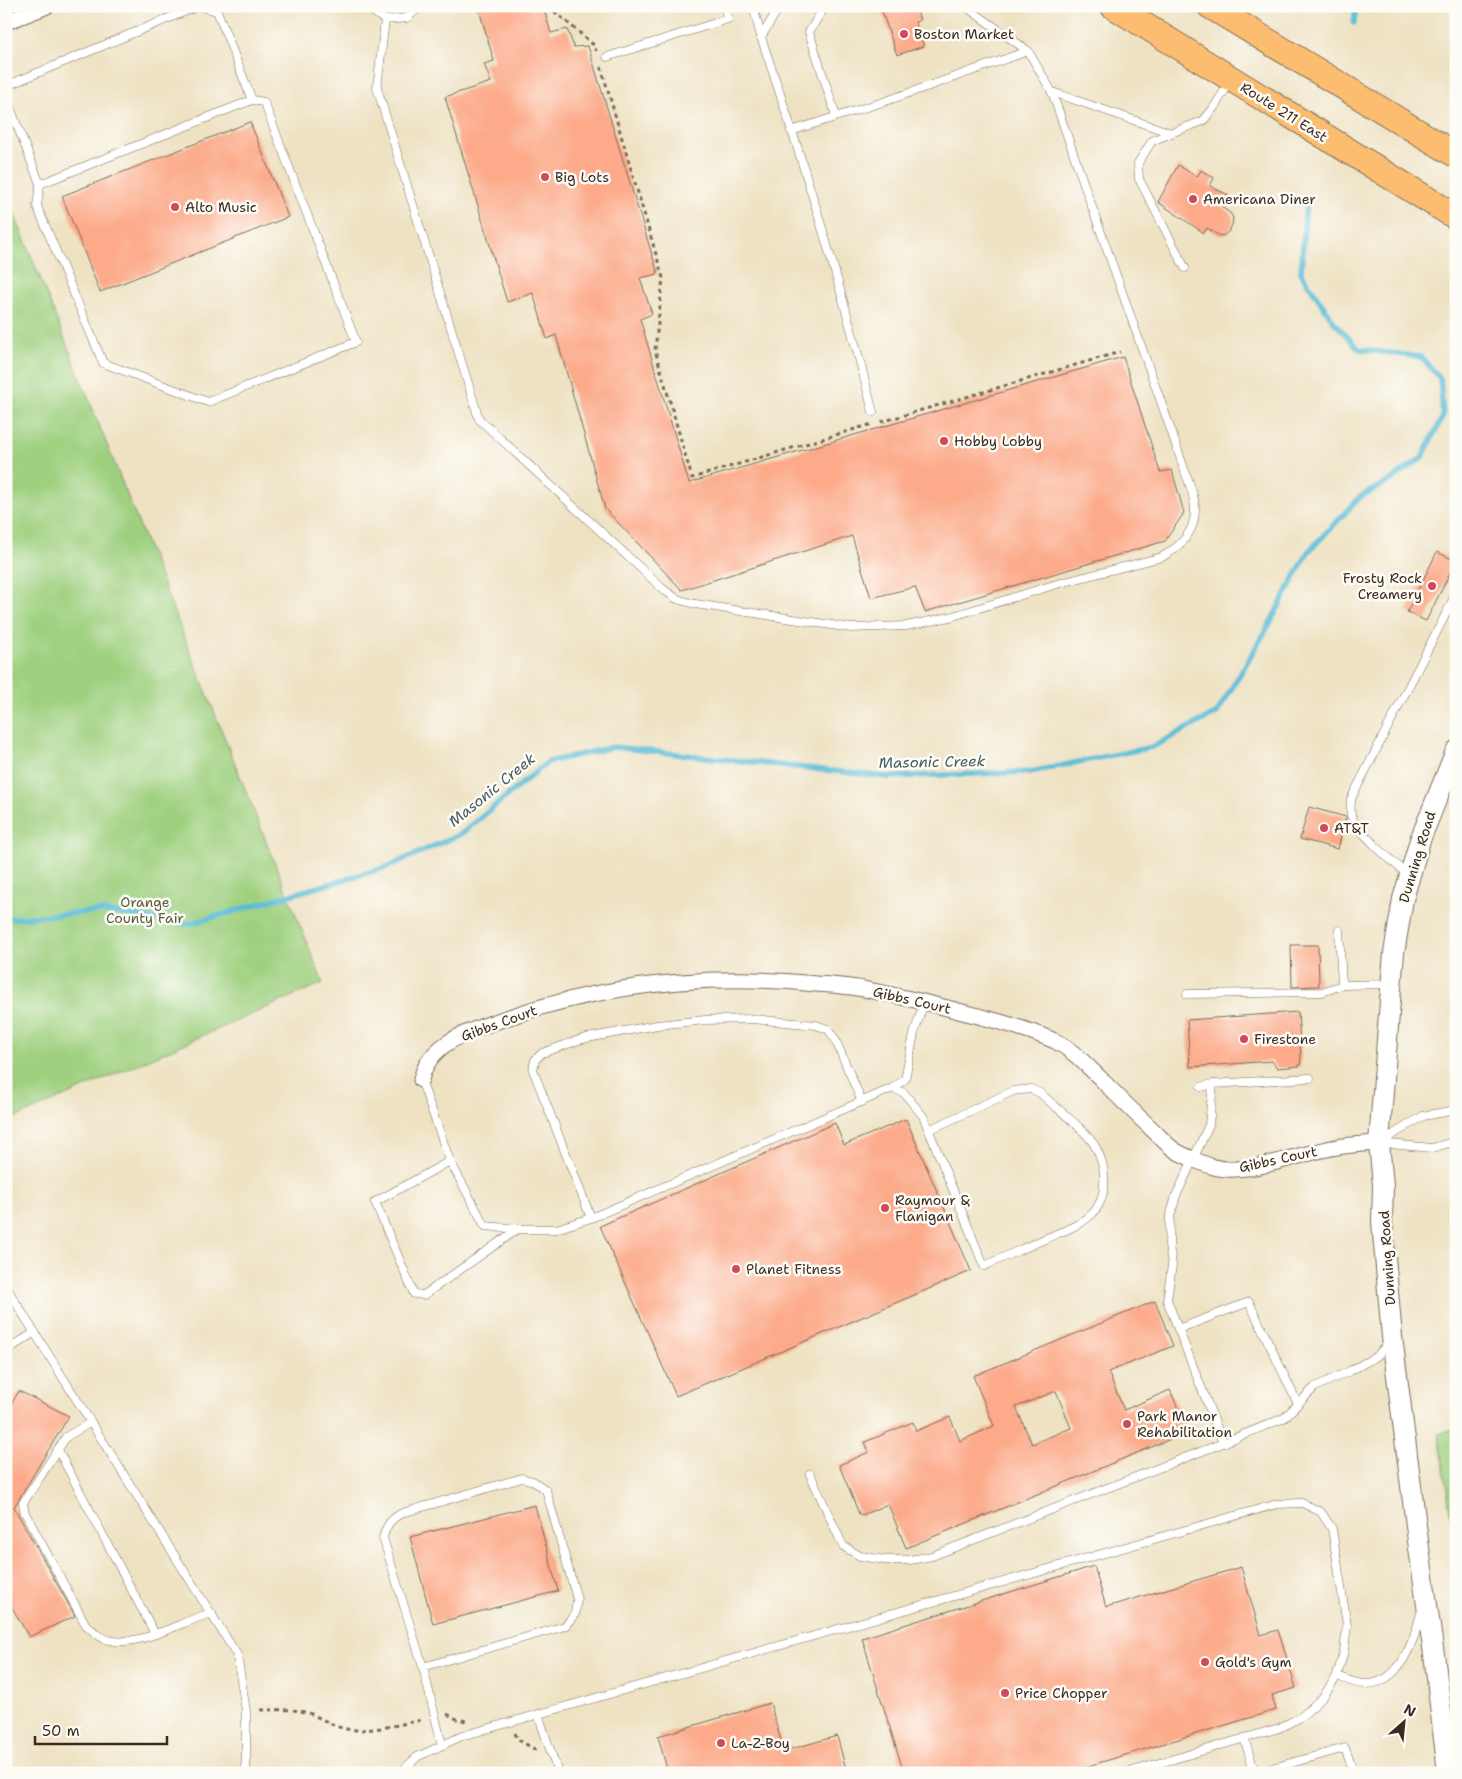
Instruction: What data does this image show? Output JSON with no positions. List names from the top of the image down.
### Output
{
  "streets": {
    "main road": ["Route 211 East"],
    "street": ["Dunning Road", "Gibbs Court"]
  },
  "crossings": [
    ["Dunning Road", "Gibbs Court"]
  ],
  "water": ["Masonic Creek"],
  "parks": ["Orange County Fair"],
  "places": [
    "Boston Market",
    "Big Lots",
    "Americana Diner",
    "Alto Music",
    "Hobby Lobby",
    "Frosty Rock Creamery",
    "AT&T",
    "Firestone",
    "Raymour & Flanigan",
    "Planet Fitness",
    "Park Manor Rehabilitation",
    "Gold's Gym",
    "Price Chopper",
    "La-Z-Boy"
  ],
  "scale_bar": "50 m",
  "north": "top right"
}
